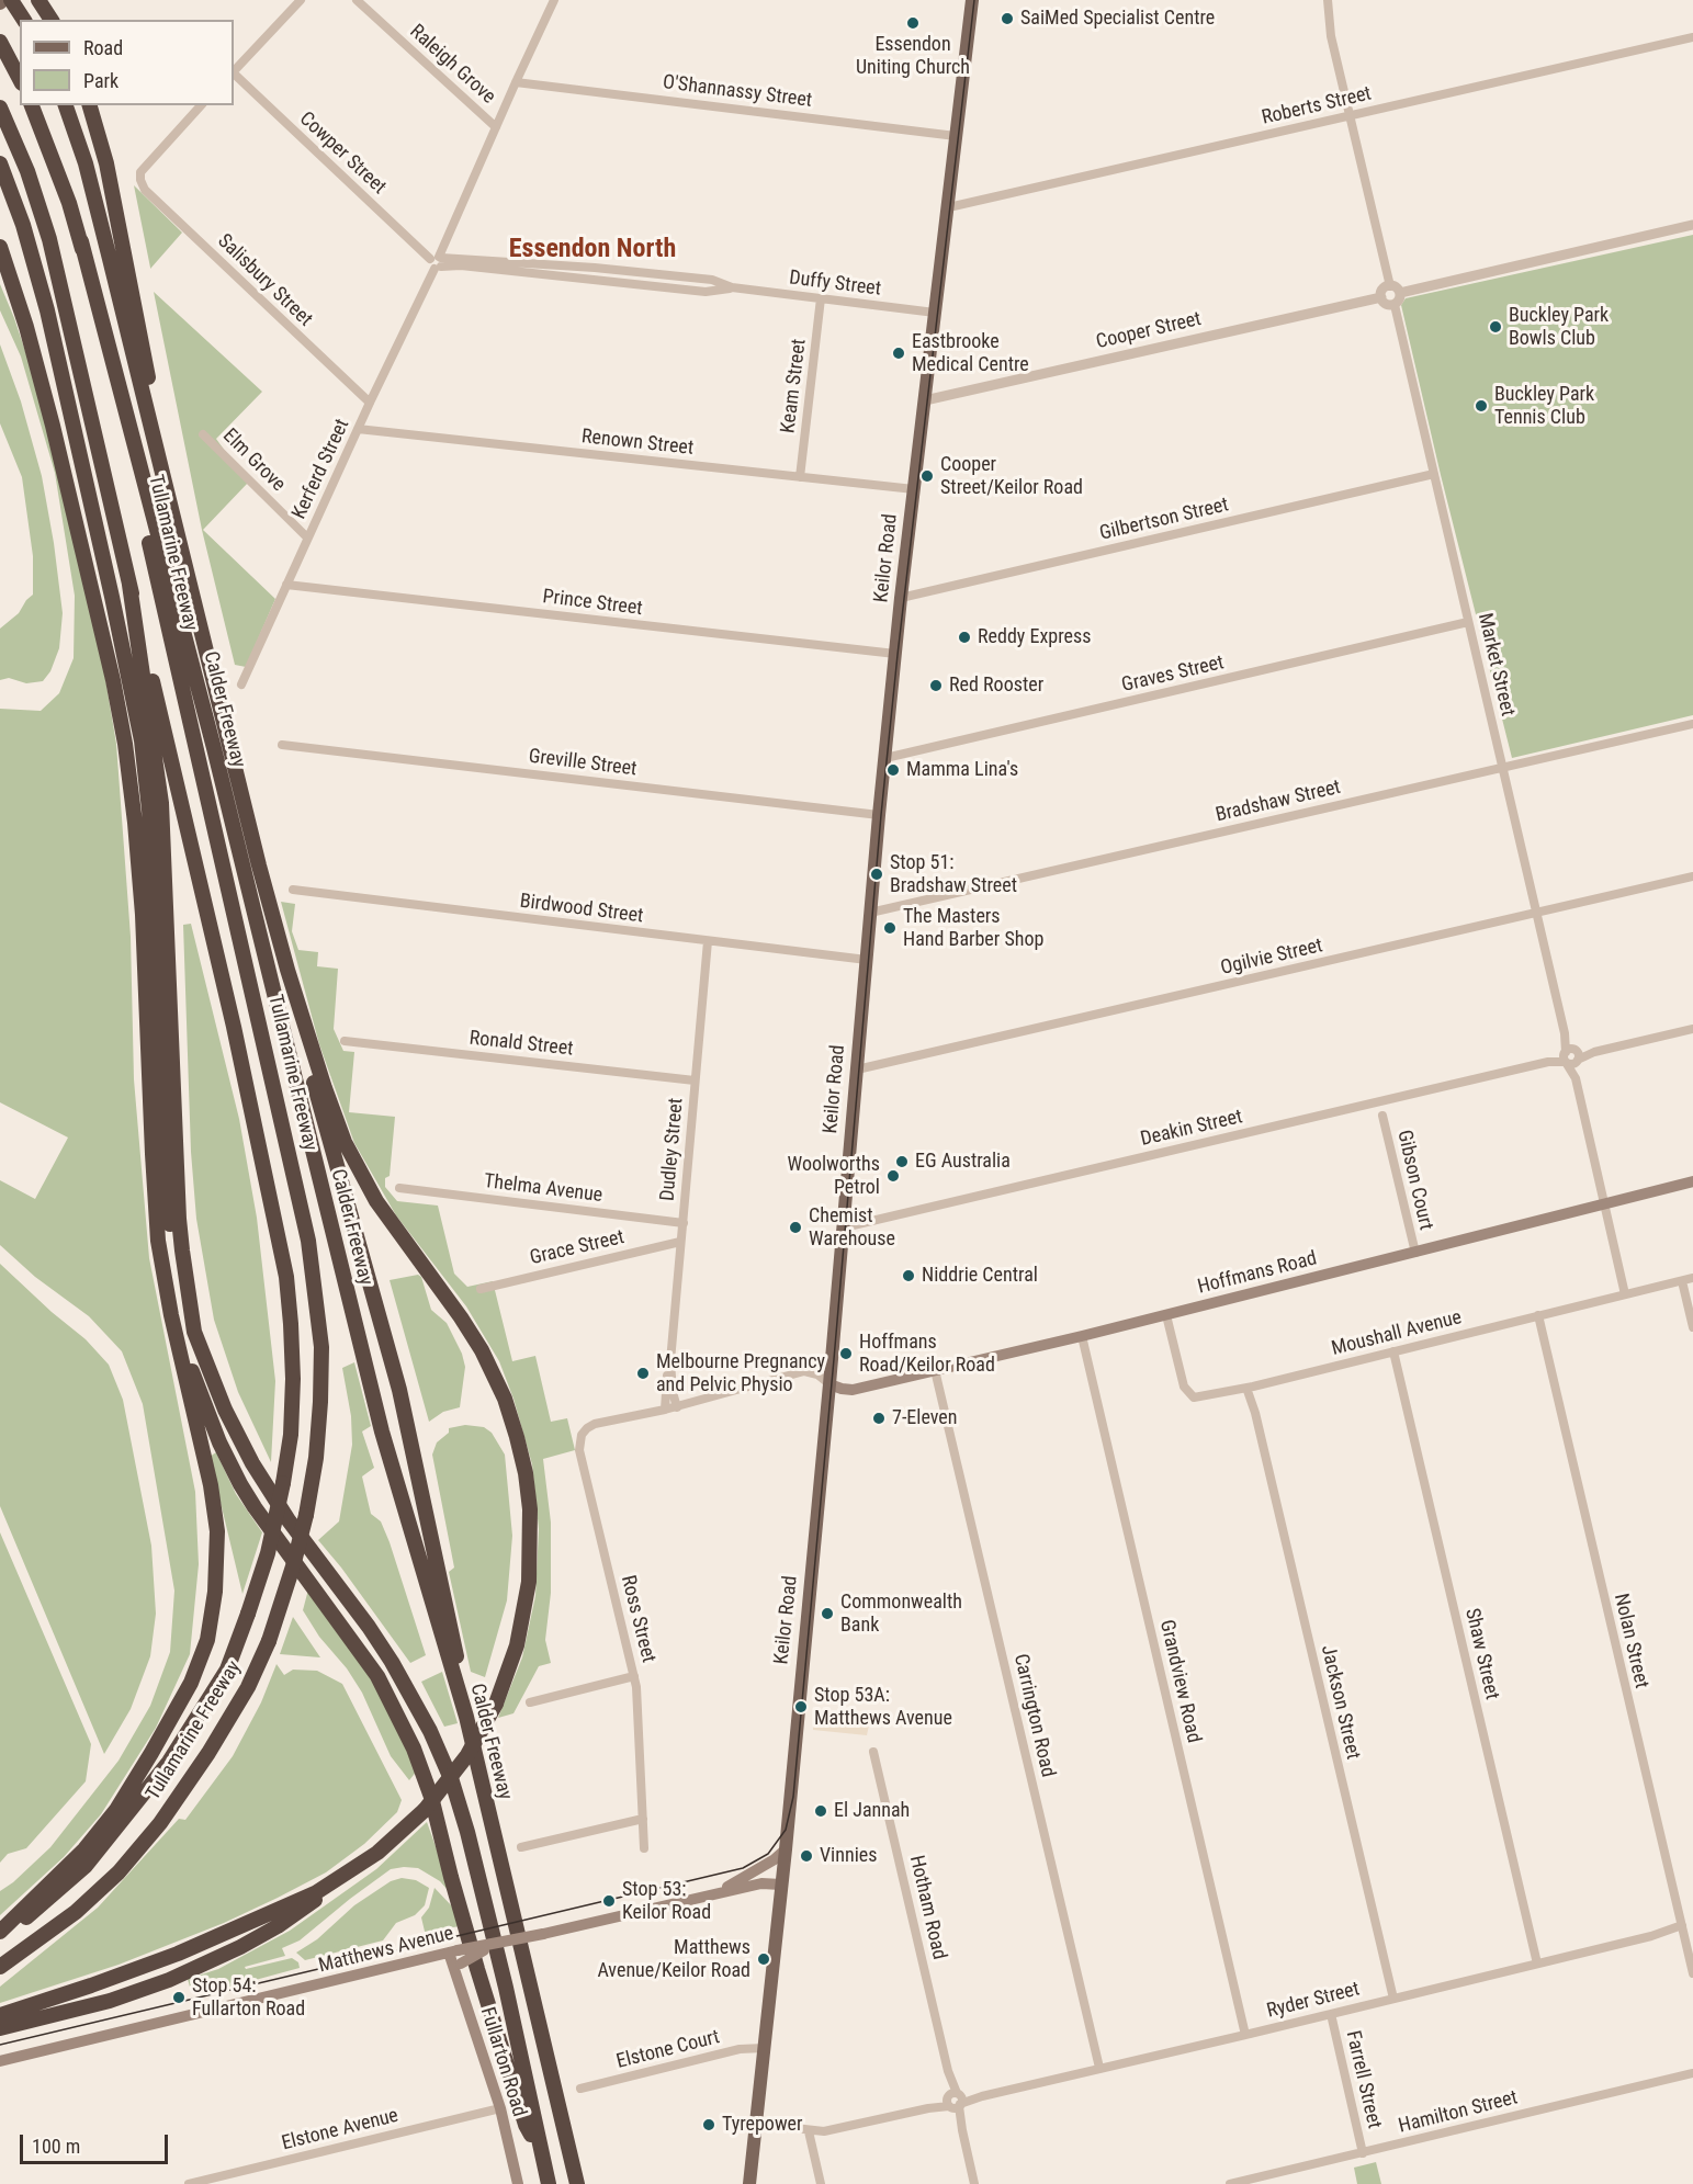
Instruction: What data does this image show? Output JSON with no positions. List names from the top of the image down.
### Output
{
  "streets": {
    "highway": ["Tullamarine Freeway", "Calder Freeway"],
    "main road": [
      "Keilor Road",
      "Hoffmans Road",
      "Matthews Avenue",
      "Fullarton Road"
    ],
    "street": [
      "Raleigh Grove",
      "O'Shannassy Street",
      "Roberts Street",
      "Cowper Street",
      "Salisbury Street",
      "Duffy Street",
      "Cooper Street",
      "Keam Street",
      "Renown Street",
      "Elm Grove",
      "Kerferd Street",
      "Gilbertson Street",
      "Prince Street",
      "Market Street",
      "Graves Street",
      "Greville Street",
      "Bradshaw Street",
      "Birdwood Street",
      "Ogilvie Street",
      "Ronald Street",
      "Deakin Street",
      "Dudley Street",
      "Gibson Court",
      "Thelma Avenue",
      "Grace Street",
      "Moushall Avenue",
      "Ross Street",
      "Nolan Street",
      "Shaw Street",
      "Grandview Road",
      "Jackson Street",
      "Carrington Road",
      "Hotham Road",
      "Ryder Street",
      "Elstone Court",
      "Farrell Street",
      "Hamilton Street",
      "Elstone Avenue"
    ]
  },
  "crossings": [
    ["Raleigh Grove", "Kerferd Street"],
    ["O'Shannassy Street", "Kerferd Street"],
    ["O'Shannassy Street", "Keilor Road"],
    ["Roberts Street", "Keilor Road"],
    ["Cowper Street", "Duffy Street"],
    ["Cowper Street", "Kerferd Street"],
    ["Salisbury Street", "Kerferd Street"],
    ["Duffy Street", "Keam Street"],
    ["Duffy Street", "Kerferd Street"],
    ["Duffy Street", "Keilor Road"],
    ["Cooper Street", "Keilor Road"],
    ["Cooper Street", "Market Street"],
    ["Keam Street", "Renown Street"],
    ["Renown Street", "Kerferd Street"],
    ["Renown Street", "Keilor Road"],
    ["Elm Grove", "Kerferd Street"],
    ["Kerferd Street", "Prince Street"],
    ["Gilbertson Street", "Keilor Road"],
    ["Gilbertson Street", "Market Street"],
    ["Tullamarine Freeway", "Calder Freeway"],
    ["Keilor Road", "Prince Street"],
    ["Keilor Road", "Graves Street"],
    ["Keilor Road", "Greville Street"],
    ["Keilor Road", "Bradshaw Street"],
    ["Keilor Road", "Birdwood Street"],
    ["Keilor Road", "Ogilvie Street"],
    ["Keilor Road", "Deakin Street"],
    ["Keilor Road", "Hoffmans Road"],
    ["Keilor Road", "Matthews Avenue"],
    ["Keilor Road", "Ryder Street"],
    ["Keilor Road", "Elstone Court"],
    ["Market Street", "Graves Street"],
    ["Market Street", "Bradshaw Street"],
    ["Market Street", "Ogilvie Street"],
    ["Market Street", "Deakin Street"],
    ["Market Street", "Hoffmans Road"],
    ["Market Street", "Moushall Avenue"],
    ["Birdwood Street", "Dudley Street"],
    ["Ronald Street", "Dudley Street"],
    ["Dudley Street", "Thelma Avenue"],
    ["Dudley Street", "Grace Street"],
    ["Dudley Street", "Ross Street"],
    ["Gibson Court", "Hoffmans Road"],
    ["Hoffmans Road", "Moushall Avenue"],
    ["Hoffmans Road", "Grandview Road"],
    ["Hoffmans Road", "Carrington Road"],
    ["Moushall Avenue", "Nolan Street"],
    ["Moushall Avenue", "Shaw Street"],
    ["Moushall Avenue", "Jackson Street"],
    ["Nolan Street", "Ryder Street"],
    ["Shaw Street", "Ryder Street"],
    ["Grandview Road", "Ryder Street"],
    ["Jackson Street", "Ryder Street"],
    ["Carrington Road", "Ryder Street"],
    ["Hotham Road", "Ryder Street"],
    ["Matthews Avenue", "Fullarton Road"],
    ["Ryder Street", "Farrell Street"],
    ["Fullarton Road", "Elstone Avenue"],
    ["Farrell Street", "Hamilton Street"]
  ],
  "districts": ["Essendon North"],
  "places": [
    "SaiMed Specialist Centre",
    "Essendon Uniting Church",
    "Buckley Park Bowls Club",
    "Eastbrooke Medical Centre",
    "Buckley Park Tennis Club",
    "Cooper Street/Keilor Road",
    "Reddy Express",
    "Red Rooster",
    "Mamma Lina's",
    "Stop 51: Bradshaw Street",
    "The Masters Hand Barber Shop",
    "EG Australia",
    "Woolworths Petrol",
    "Chemist Warehouse",
    "Niddrie Central",
    "Hoffmans Road/Keilor Road",
    "Melbourne Pregnancy and Pelvic Physio",
    "7-Eleven",
    "Commonwealth Bank",
    "Stop 53A: Matthews Avenue",
    "El Jannah",
    "Vinnies",
    "Stop 53: Keilor Road",
    "Matthews Avenue/Keilor Road",
    "Stop 54: Fullarton Road",
    "Tyrepower"
  ],
  "legend": ["Road", "Park"],
  "scale_bar": "100 m"
}
